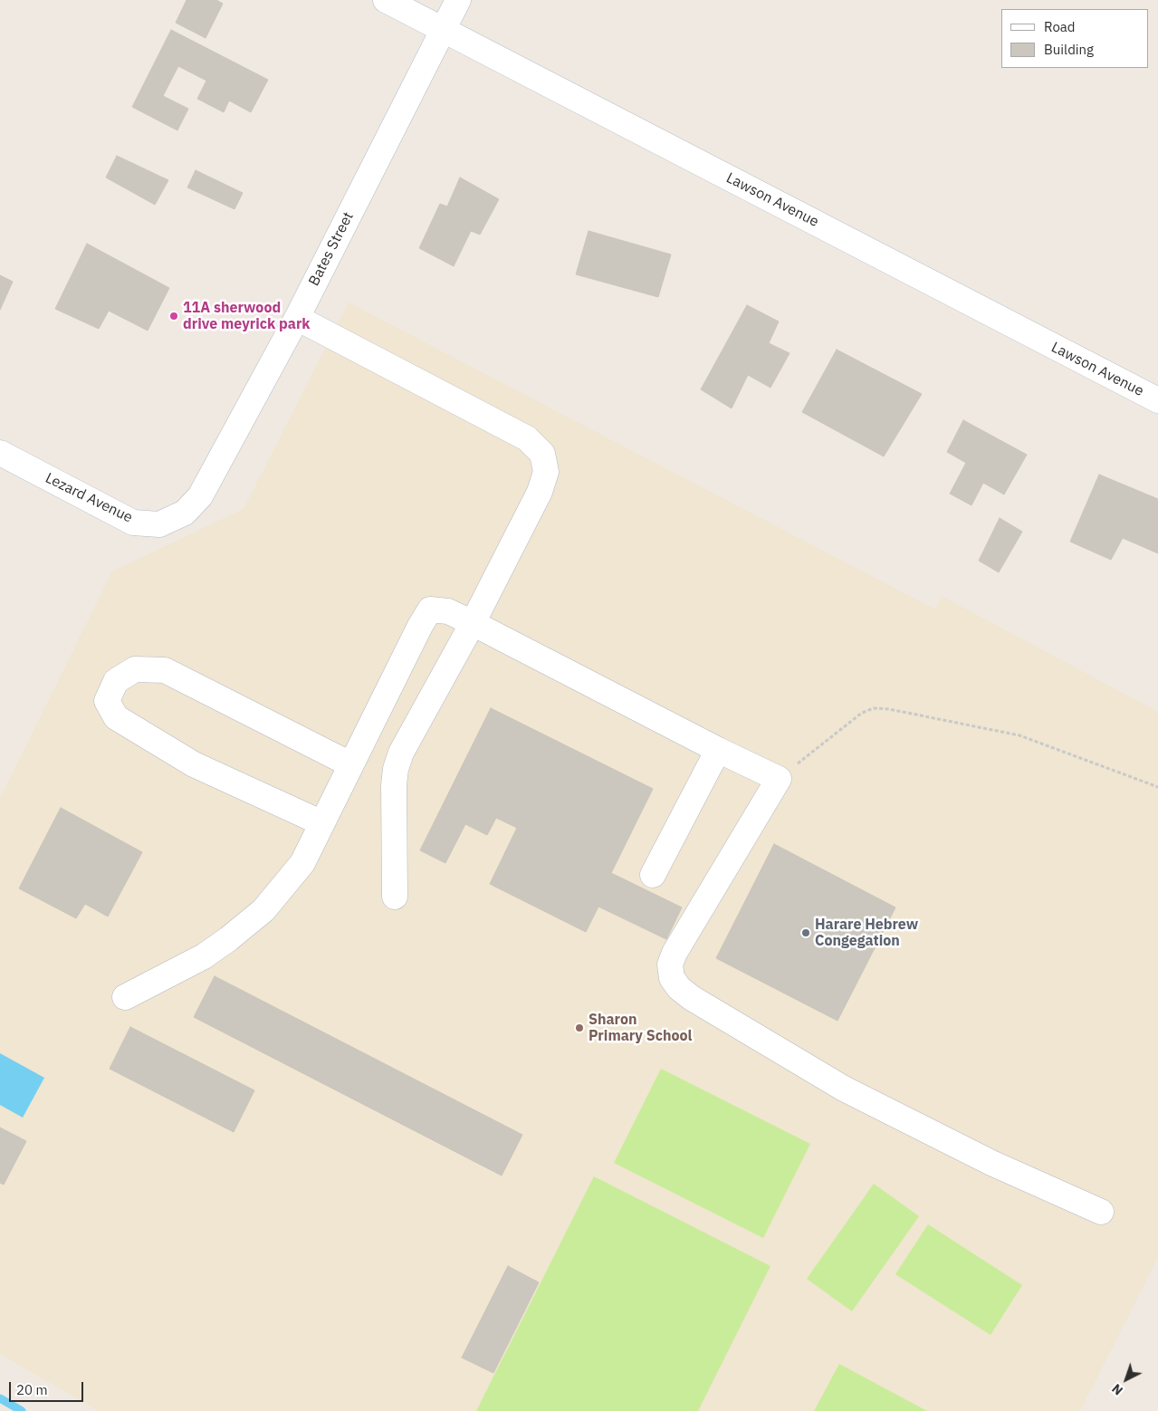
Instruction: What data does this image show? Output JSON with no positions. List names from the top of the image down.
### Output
{
  "streets": {
    "street": ["Lawson Avenue", "Bates Street", "Lezard Avenue"]
  },
  "crossings": [
    ["Lawson Avenue", "Bates Street"],
    ["Bates Street", "Lezard Avenue"]
  ],
  "places": ["11A sherwood drive meyrick park", "Harare Hebrew Congegation", "Sharon Primary School"],
  "legend": ["Road", "Building"],
  "scale_bar": "20 m",
  "north": "bottom left"
}
